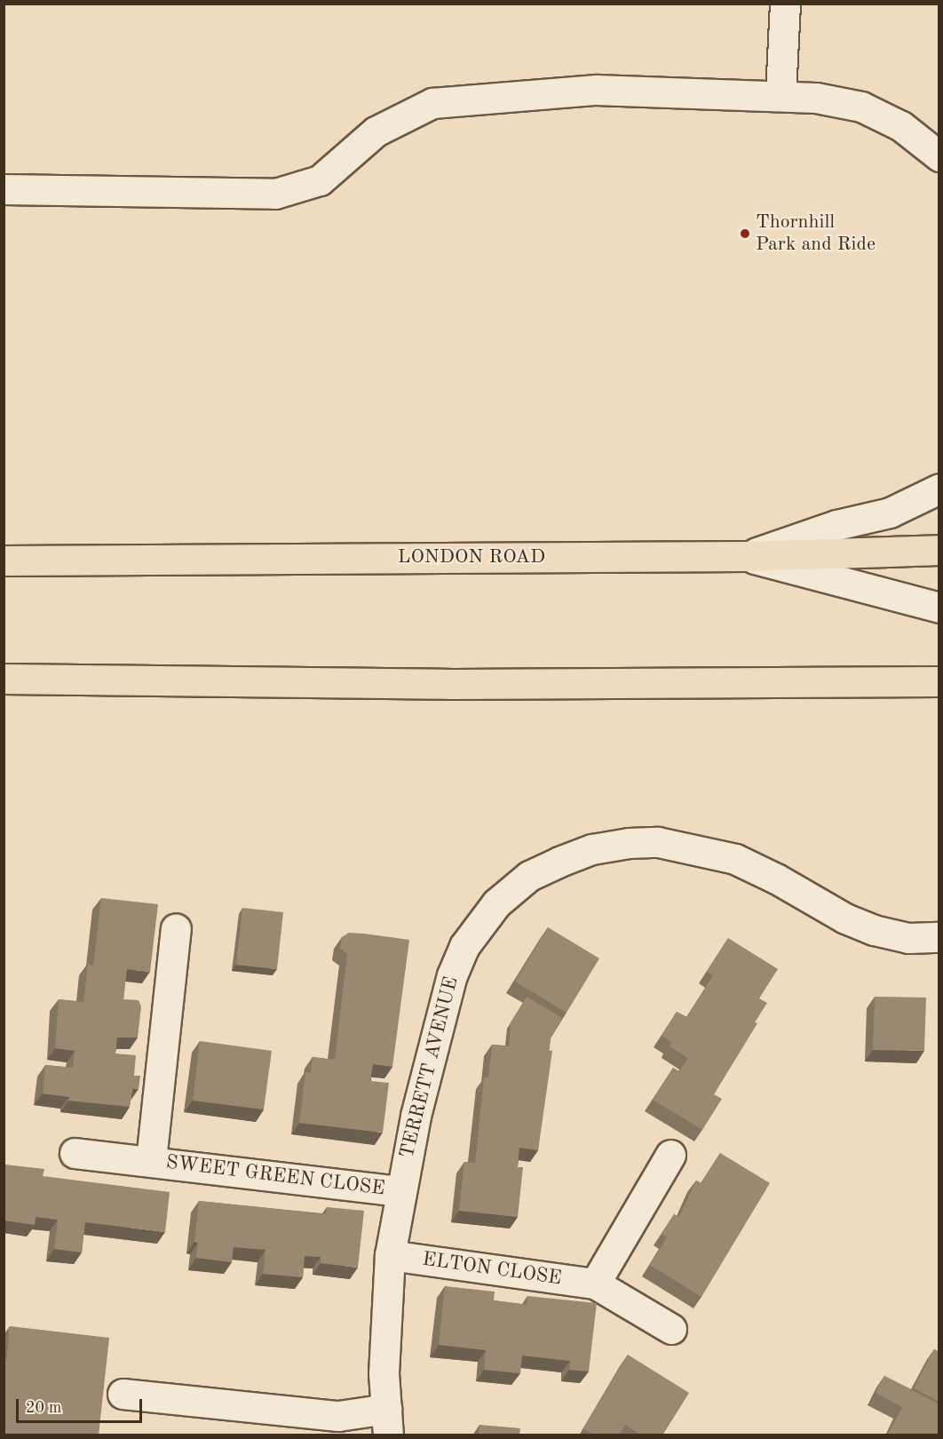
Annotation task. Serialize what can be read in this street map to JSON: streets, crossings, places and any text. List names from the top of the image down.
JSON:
{
  "streets": {
    "highway": ["LONDON ROAD"],
    "street": ["TERRETT AVENUE", "SWEET GREEN CLOSE", "ELTON CLOSE"]
  },
  "crossings": [
    ["TERRETT AVENUE", "SWEET GREEN CLOSE"],
    ["TERRETT AVENUE", "ELTON CLOSE"]
  ],
  "places": ["Thornhill Park and Ride"],
  "scale_bar": "20 m"
}
